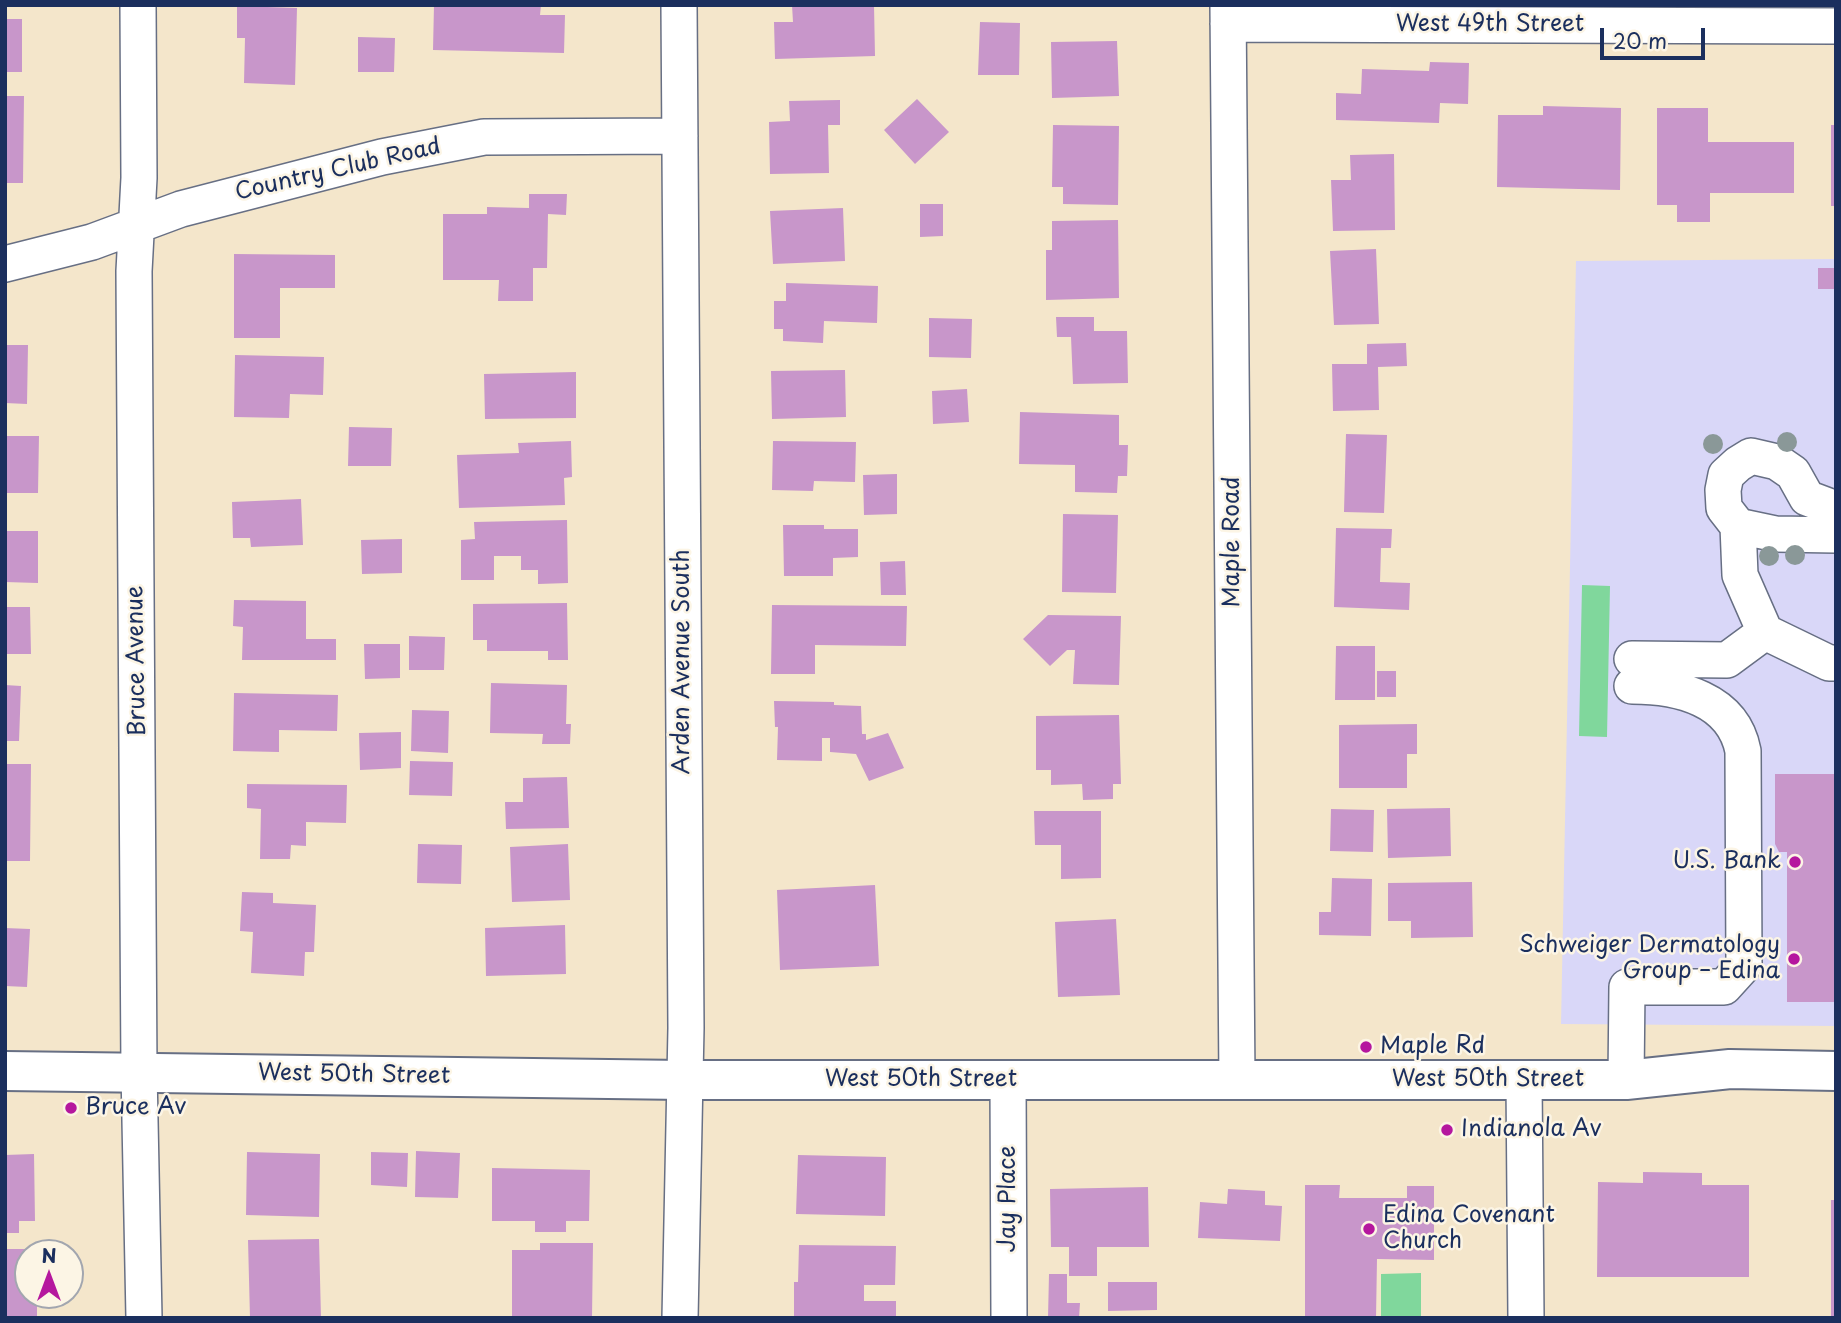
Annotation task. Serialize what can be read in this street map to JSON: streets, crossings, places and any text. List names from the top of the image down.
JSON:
{
  "streets": {
    "main road": ["West 50th Street"],
    "street": [
      "West 49th Street",
      "Country Club Road",
      "Maple Road",
      "Bruce Avenue",
      "Arden Avenue South",
      "Jay Place"
    ]
  },
  "crossings": [
    ["West 49th Street", "Maple Road"],
    ["Country Club Road", "Bruce Avenue"],
    ["Country Club Road", "Arden Avenue South"],
    ["Maple Road", "West 50th Street"],
    ["Bruce Avenue", "West 50th Street"],
    ["Arden Avenue South", "West 50th Street"],
    ["West 50th Street", "Jay Place"]
  ],
  "places": [
    "U.S. Bank",
    "Schweiger Dermatology Group – Edina",
    "Maple Rd",
    "Bruce Av",
    "Indianola Av",
    "Edina Covenant Church"
  ],
  "scale_bar": "20 m",
  "north": "top"
}
